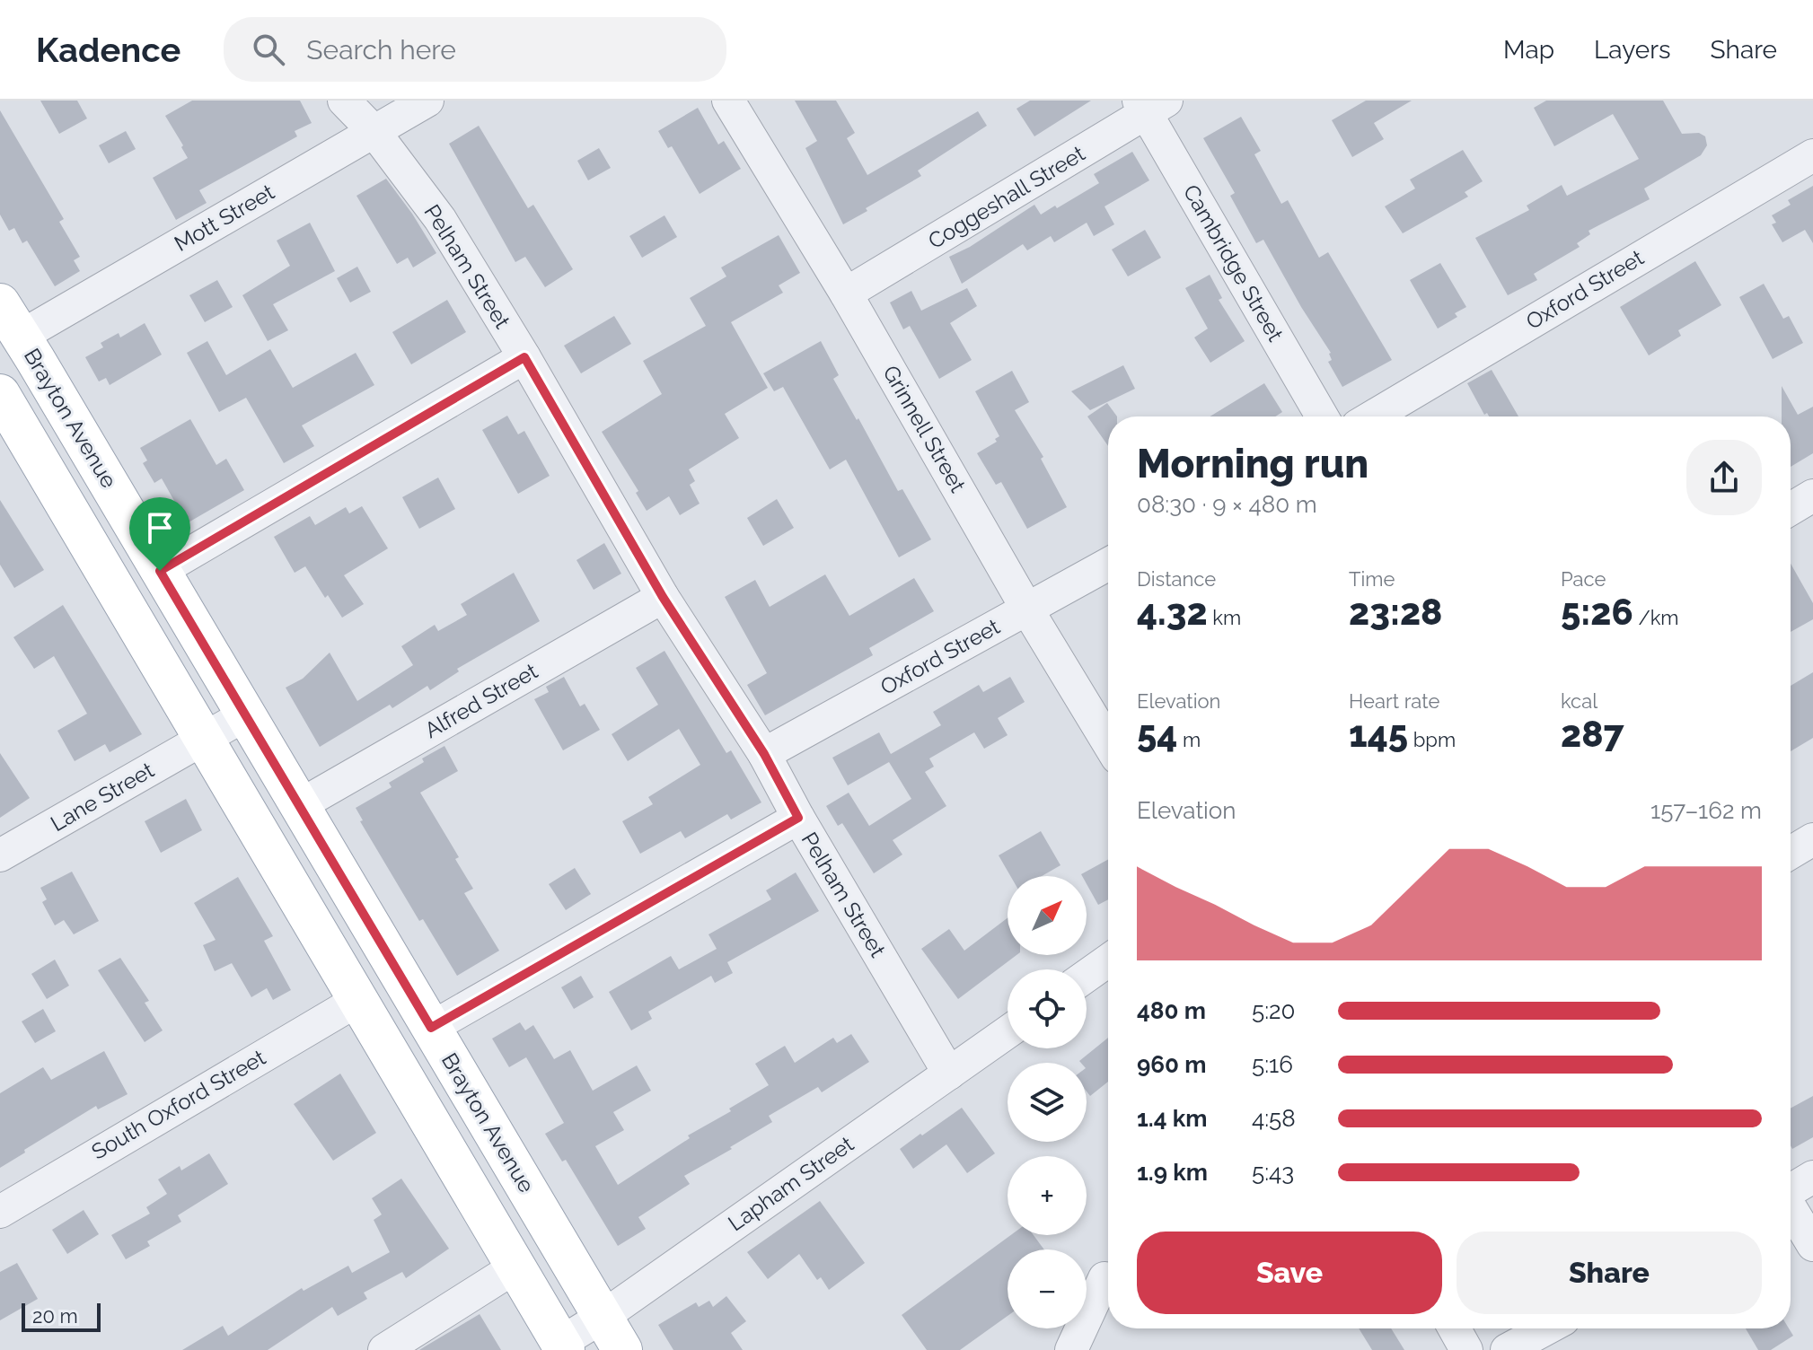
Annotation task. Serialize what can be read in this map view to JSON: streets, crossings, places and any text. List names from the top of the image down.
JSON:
{
  "streets": {
    "main road": ["Brayton Avenue"],
    "street": [
      "Coggeshall Street",
      "Mott Street",
      "Cambridge Street",
      "Pelham Street",
      "Oxford Street",
      "Grinnell Street",
      "Alfred Street",
      "Lane Street",
      "South Oxford Street",
      "Lapham Street"
    ]
  },
  "crossings": [
    ["Coggeshall Street", "Cambridge Street"],
    ["Coggeshall Street", "Grinnell Street"],
    ["Mott Street", "Pelham Street"],
    ["Mott Street", "Brayton Avenue"],
    ["Pelham Street", "Oxford Street"],
    ["Pelham Street", "Alfred Street"],
    ["Pelham Street", "Lapham Street"],
    ["Oxford Street", "Grinnell Street"],
    ["Brayton Avenue", "Alfred Street"],
    ["Brayton Avenue", "Lane Street"],
    ["Brayton Avenue", "Lapham Street"]
  ],
  "scale_bar": "20 m",
  "north": "top right",
  "page": {
    "header": "Kadence",
    "search": "Search here",
    "nav": ["Map", "Layers", "Share"],
    "heading": ["Morning run", "08:30 · 9 × 480 m"],
    "stats": [
      ["Distance", "4.32 km"],
      ["Time", "23:28"],
      ["Pace", "5:26 /km"],
      ["Elevation", "54 m"],
      ["Heart rate", "145 bpm"],
      ["kcal", "287"]
    ],
    "chart": ["Elevation", "157–162 m"],
    "map_buttons": ["+", "−"],
    "list": [
      {
        "name": "480 m",
        "note": "5:20"
      },
      {
        "name": "960 m",
        "note": "5:16"
      },
      {
        "name": "1.4 km",
        "note": "4:58"
      },
      {
        "name": "1.9 km",
        "note": "5:43"
      }
    ],
    "buttons": ["Save", "Share"],
    "scale": "20 m"
  }
}
